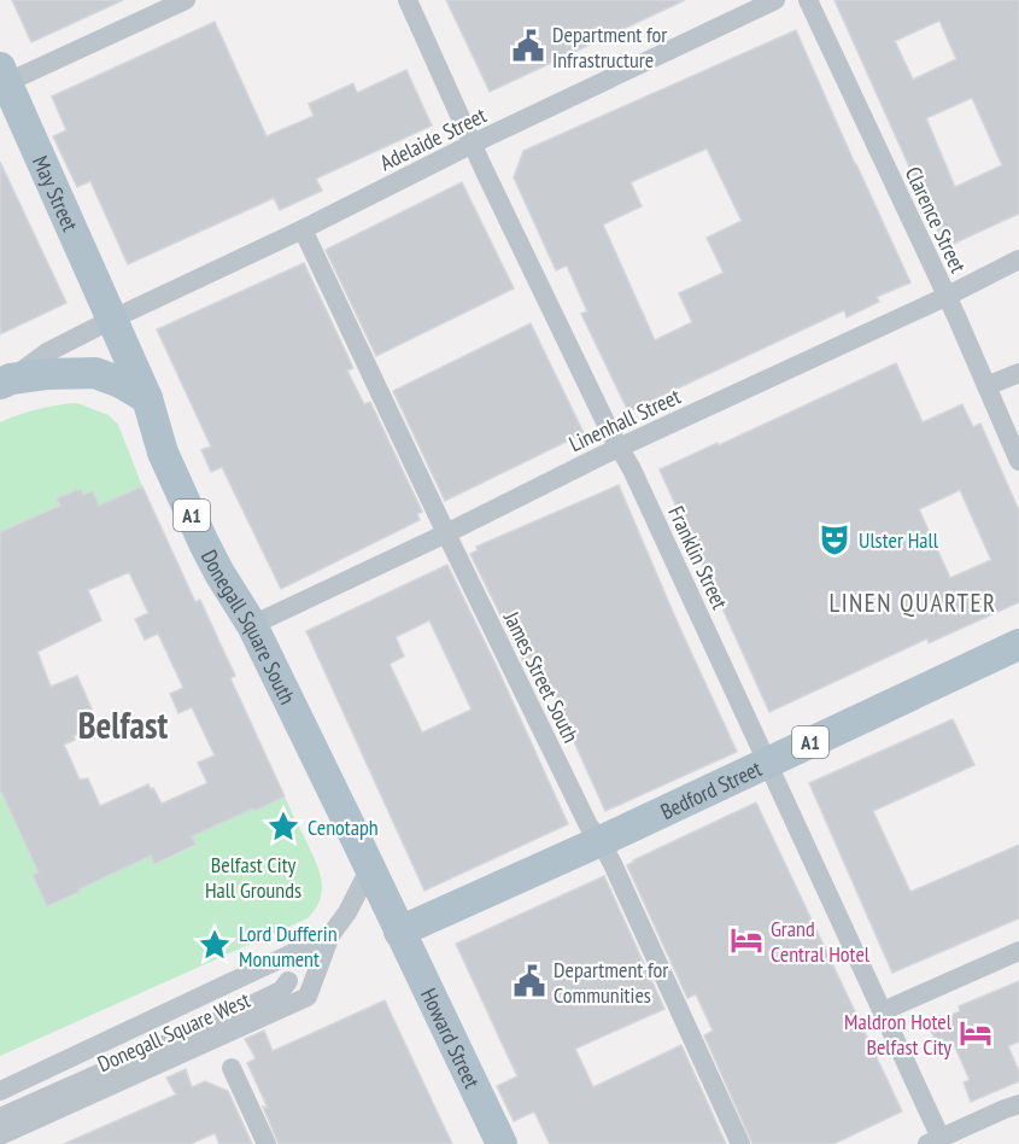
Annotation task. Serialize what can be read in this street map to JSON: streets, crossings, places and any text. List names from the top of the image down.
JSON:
{
  "streets": {
    "main road": [
      "May Street",
      "A1",
      "Donegall Square South",
      "Bedford Street",
      "Howard Street"
    ],
    "street": [
      "Adelaide Street",
      "Clarence Street",
      "Linenhall Street",
      "Franklin Street",
      "James Street South",
      "Donegall Square West"
    ]
  },
  "crossings": [
    ["Adelaide Street", "May Street"],
    ["Adelaide Street", "Franklin Street"],
    ["Adelaide Street", "Donegall Square South"],
    ["Adelaide Street", "James Street South"],
    ["May Street", "Donegall Square South"],
    ["Clarence Street", "Linenhall Street"],
    ["Linenhall Street", "Franklin Street"],
    ["Linenhall Street", "Donegall Square South"],
    ["Linenhall Street", "James Street South"],
    ["Franklin Street", "Bedford Street"],
    ["Donegall Square South", "Bedford Street"],
    ["Donegall Square South", "Donegall Square West"],
    ["Donegall Square South", "Howard Street"],
    ["James Street South", "Bedford Street"],
    ["Bedford Street", "Howard Street"]
  ],
  "districts": ["LINEN QUARTER", "Belfast"],
  "parks": ["Belfast City Hall Grounds"],
  "places": {
    "public building": ["Department for Infrastructure", "Department for Communities"],
    "theatre": ["Ulster Hall"],
    "place": ["Cenotaph", "Lord Dufferin Monument"],
    "hotel": ["Grand Central Hotel", "Maldron Hotel Belfast City"]
  }
}
